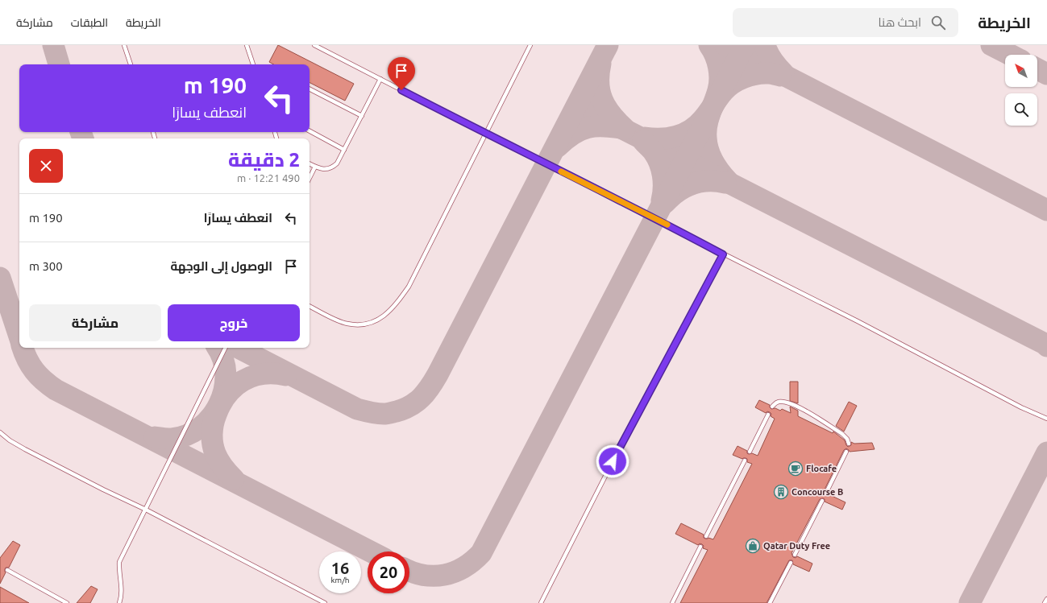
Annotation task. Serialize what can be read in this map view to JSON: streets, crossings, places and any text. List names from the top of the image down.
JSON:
{
  "places": {
    "cafe": ["Flocafe"],
    "building": ["Concourse B"],
    "shop": ["Qatar Duty Free"]
  },
  "north": "top left",
  "page": {
    "header": "الخريطة",
    "search": "ابحث هنا",
    "nav": ["الخريطة", "الطبقات", "مشاركة"],
    "turn": ["190 m", "انعطف يسارًا"],
    "heading": ["2 دقيقة", "490 m · 12:21"],
    "list": [
      {
        "name": "انعطف يسارًا",
        "value": "190 m"
      },
      {
        "name": "الوصول إلى الوجهة",
        "value": "300 m"
      }
    ],
    "buttons": ["خروج", "مشاركة"],
    "speed": "16 km/h",
    "limit": "20"
  }
}
